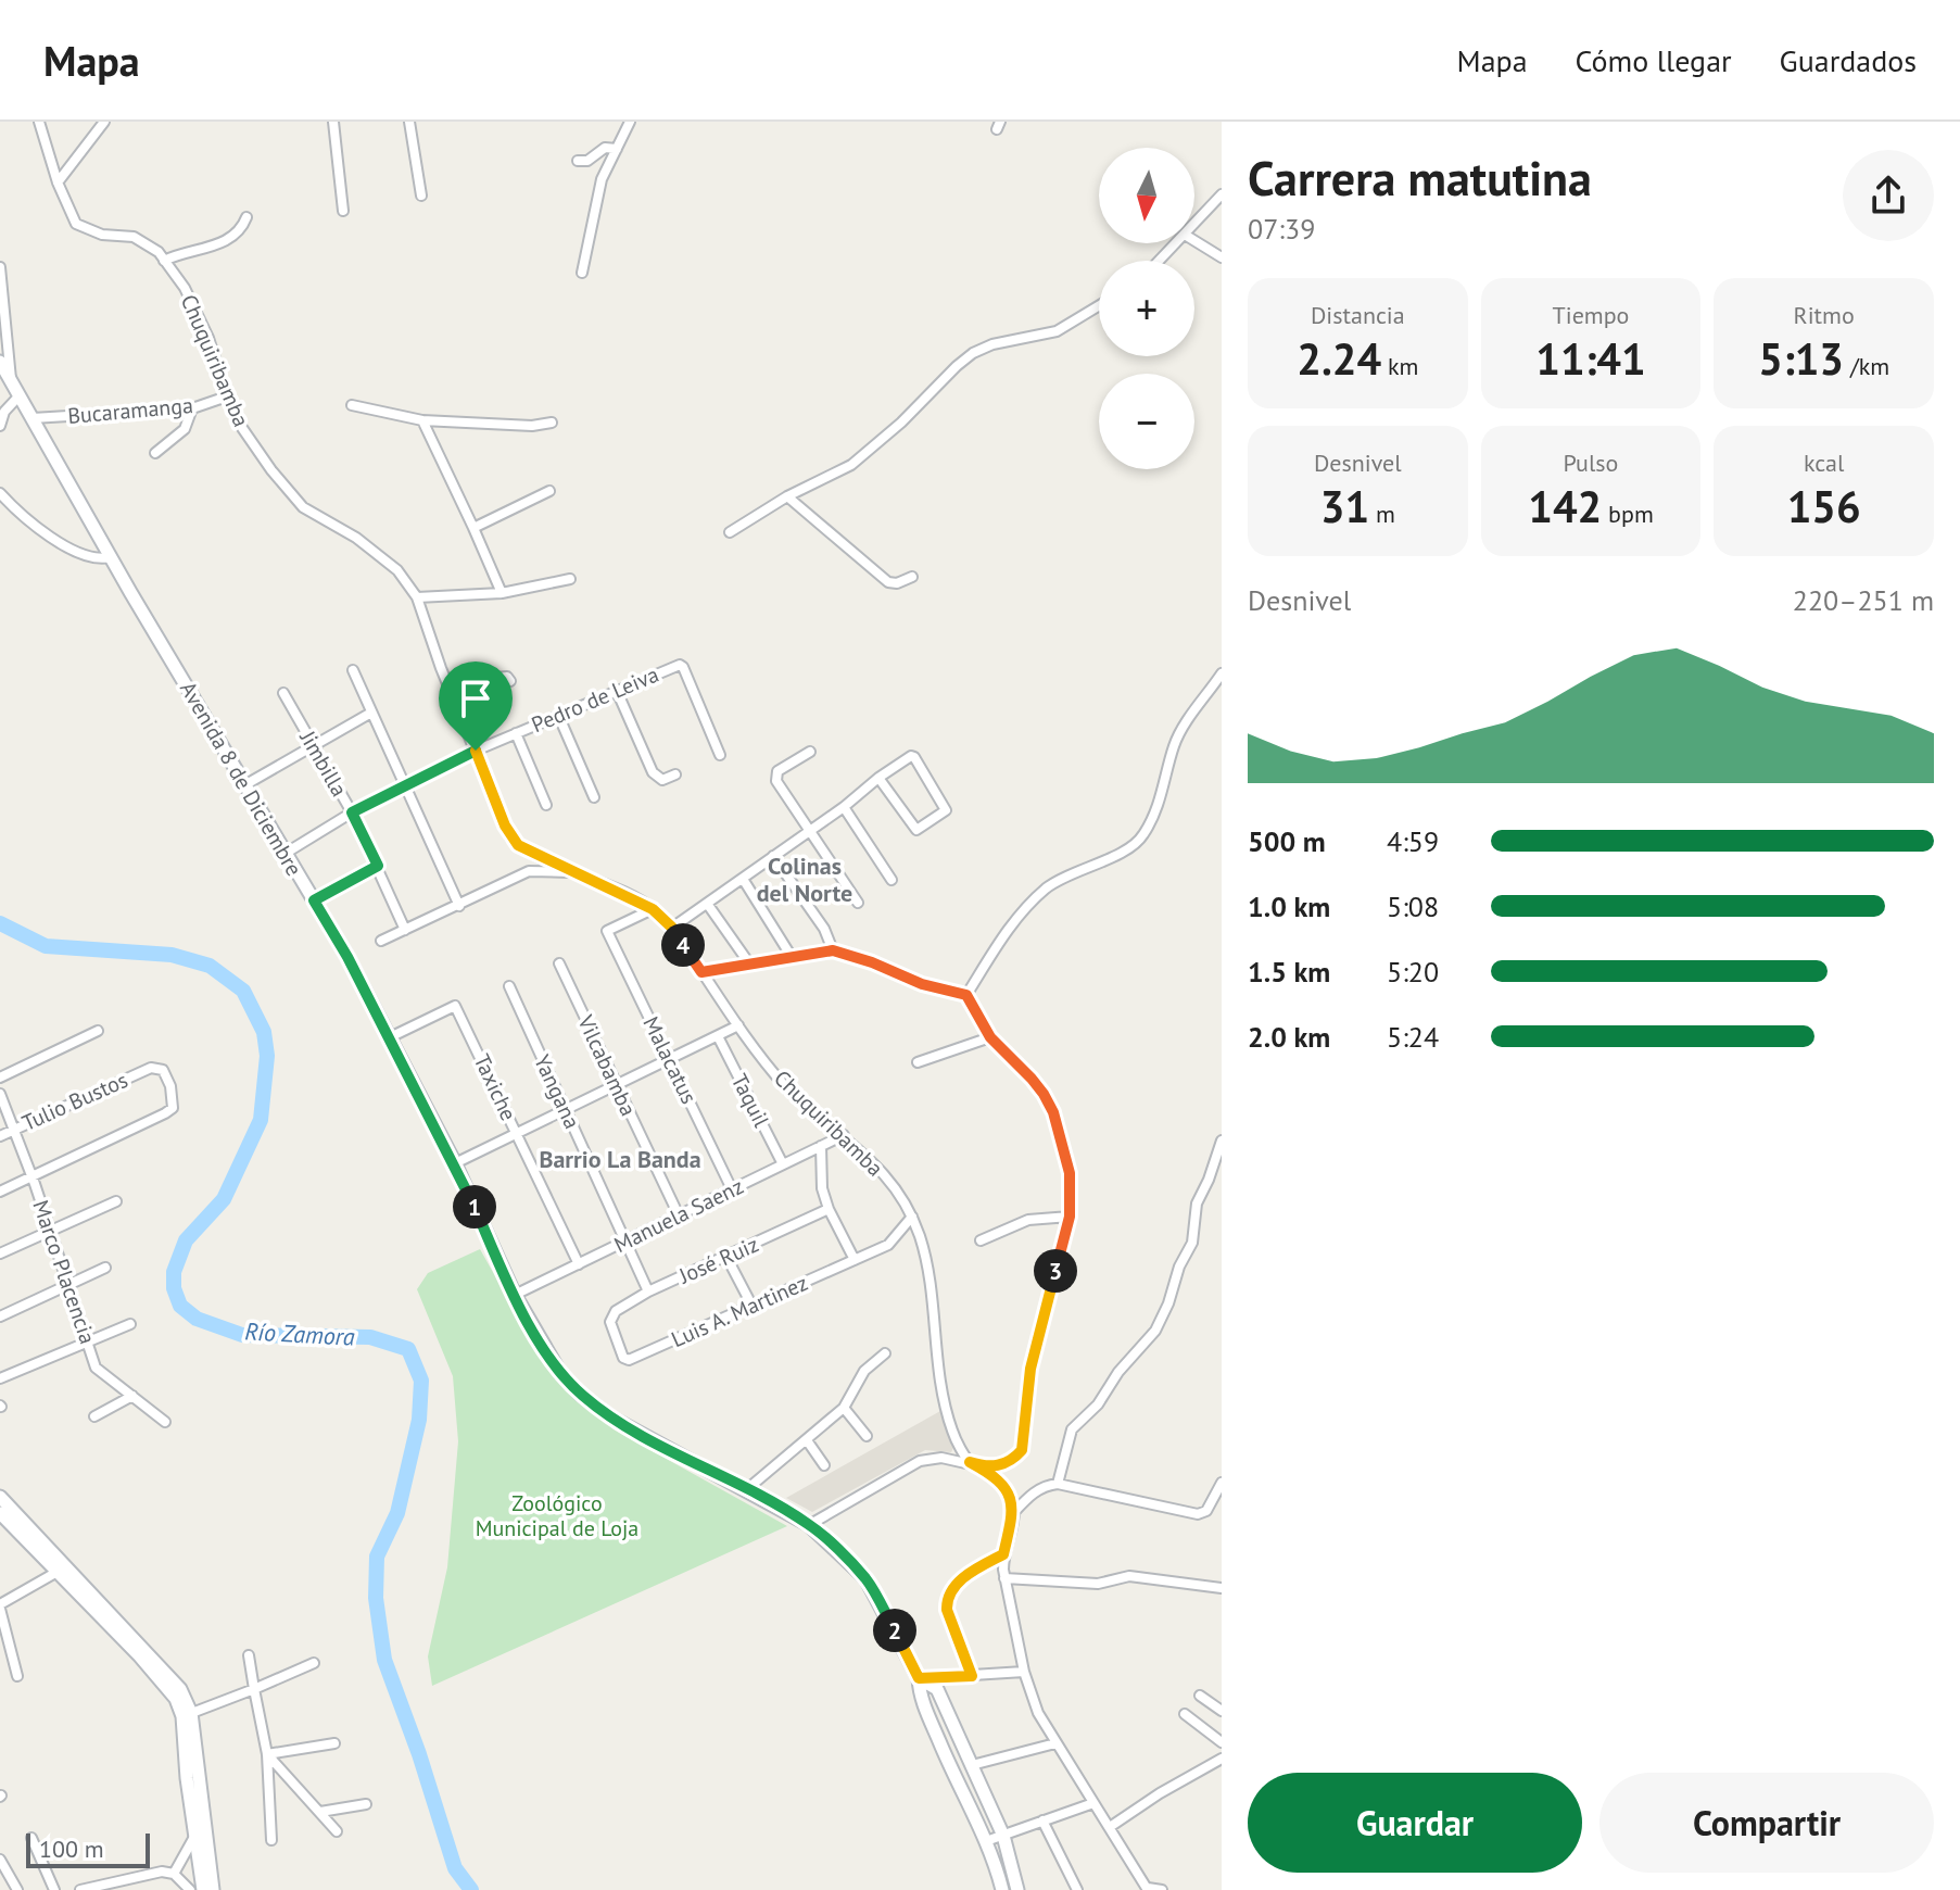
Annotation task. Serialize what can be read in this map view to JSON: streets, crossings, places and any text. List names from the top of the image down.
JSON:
{
  "streets": {
    "main road": ["Avenida 8 de Diciembre"],
    "street": [
      "Chuquiribamba",
      "Bucaramanga",
      "Pedro de Leiva",
      "Jimbilla",
      "Malacatus",
      "Vilcabamba",
      "Taxiche",
      "Yangana",
      "Taquil",
      "Tulio Bustos",
      "Manuela Saenz",
      "José Ruiz",
      "Marco Placencia",
      "Luis A. Martinez"
    ]
  },
  "crossings": [
    ["Chuquiribamba", "Bucaramanga"],
    ["Chuquiribamba", "Pedro de Leiva"],
    ["Chuquiribamba", "Malacatus"],
    ["Chuquiribamba", "Manuela Saenz"],
    ["Chuquiribamba", "Luis A. Martinez"],
    ["Bucaramanga", "Avenida 8 de Diciembre"],
    ["Pedro de Leiva", "Jimbilla"],
    ["Pedro de Leiva", "Avenida 8 de Diciembre"],
    ["Avenida 8 de Diciembre", "Taxiche"],
    ["Avenida 8 de Diciembre", "Manuela Saenz"],
    ["Malacatus", "Manuela Saenz"],
    ["Vilcabamba", "Manuela Saenz"],
    ["Taxiche", "Manuela Saenz"],
    ["Yangana", "Manuela Saenz"],
    ["Yangana", "José Ruiz"],
    ["Taquil", "Manuela Saenz"],
    ["Tulio Bustos", "Marco Placencia"],
    ["José Ruiz", "Luis A. Martinez"]
  ],
  "districts": ["Colinas del Norte", "Barrio La Banda"],
  "water": ["Río Zamora"],
  "parks": ["Zoológico Municipal de Loja"],
  "scale_bar": "100 m",
  "north": "bottom",
  "page": {
    "header": "Mapa",
    "nav": ["Mapa", "Cómo llegar", "Guardados"],
    "heading": ["Carrera matutina", "07:39"],
    "map_buttons": ["+", "−"],
    "stats": [
      ["Distancia", "2.24 km"],
      ["Tiempo", "11:41"],
      ["Ritmo", "5:13 /km"],
      ["Desnivel", "31 m"],
      ["Pulso", "142 bpm"],
      ["kcal", "156"]
    ],
    "chart": ["Desnivel", "220–251 m"],
    "list": [
      {
        "name": "500 m",
        "note": "4:59"
      },
      {
        "name": "1.0 km",
        "note": "5:08"
      },
      {
        "name": "1.5 km",
        "note": "5:20"
      },
      {
        "name": "2.0 km",
        "note": "5:24"
      }
    ],
    "pins": [
      "4",
      "1",
      "3",
      "2"
    ],
    "buttons": ["Guardar", "Compartir"],
    "scale": "100 m"
  }
}
